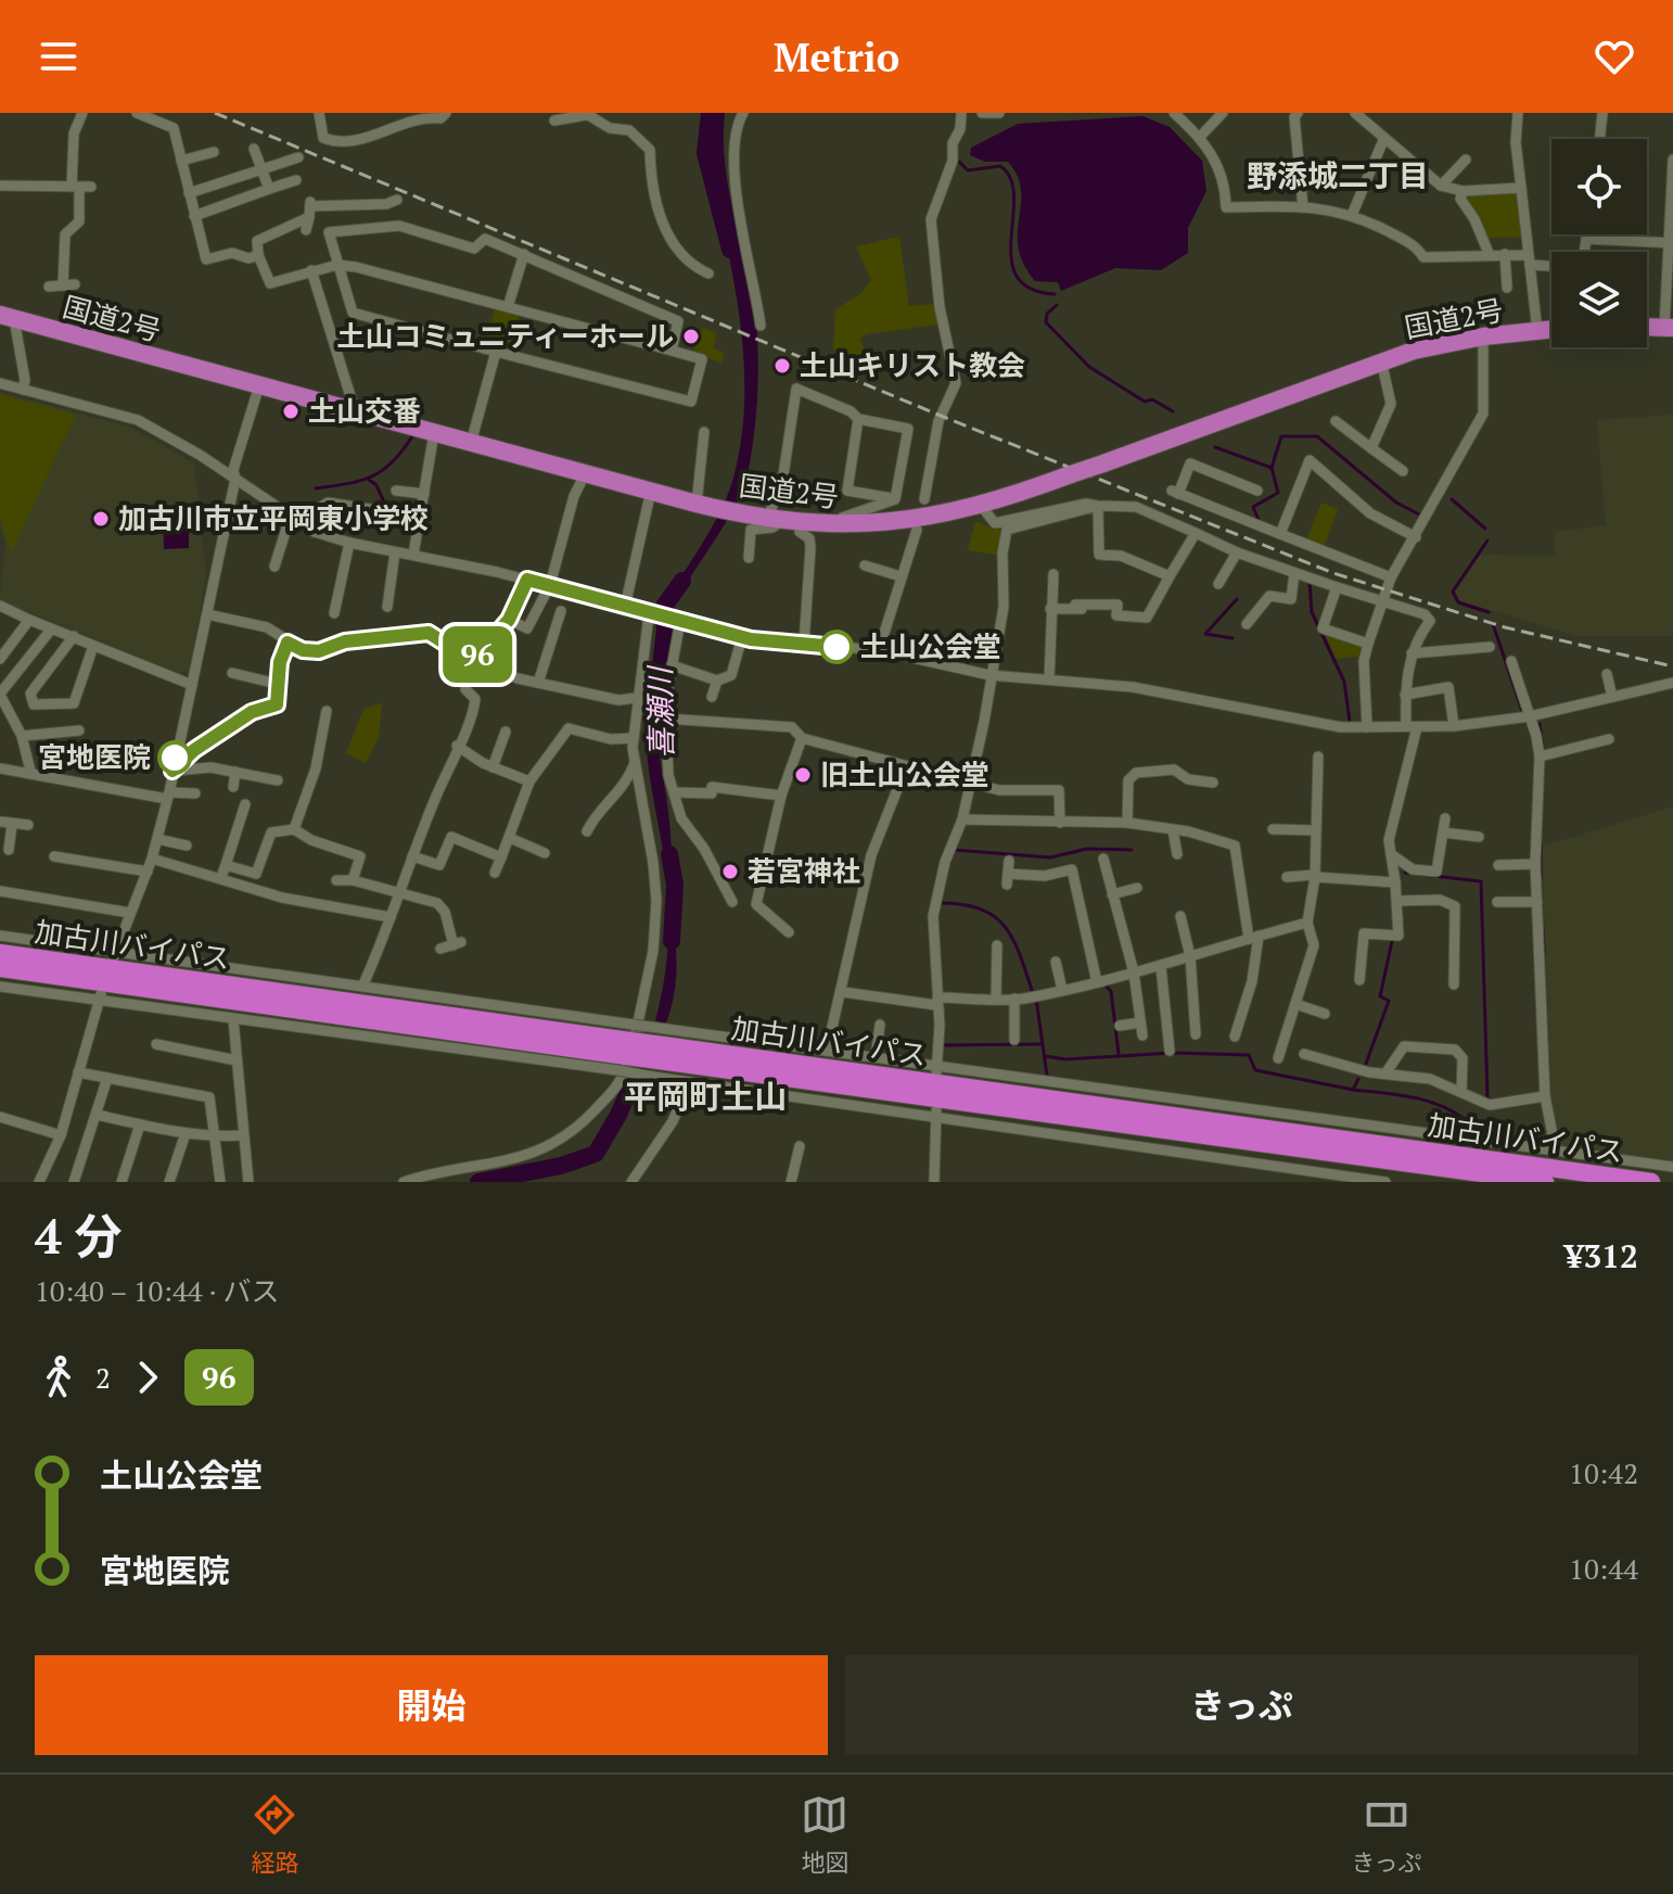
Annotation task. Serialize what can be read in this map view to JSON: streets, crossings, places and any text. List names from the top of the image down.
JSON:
{
  "streets": {
    "highway": ["国道2号", "加古川バイパス"]
  },
  "districts": ["野添城二丁目", "平岡町土山"],
  "water": ["喜瀬川"],
  "places": [
    "土山コミュニティーホール",
    "土山キリスト教会",
    "土山交番",
    "加古川市立平岡東小学校",
    "土山公会堂",
    "宮地医院",
    "旧土山公会堂",
    "若宮神社"
  ],
  "lines": ["bus line 96"],
  "page": {
    "header": "Metrio",
    "on_map": "96",
    "heading": ["4 分", "10:40 – 10:44 · バス", "¥312"],
    "legs": ["2", "96"],
    "list": [
      {
        "name": "土山公会堂",
        "value": "10:42"
      },
      {
        "name": "宮地医院",
        "value": "10:44"
      }
    ],
    "buttons": ["開始", "きっぷ"],
    "tabs": ["経路", "地図", "きっぷ"]
  }
}
